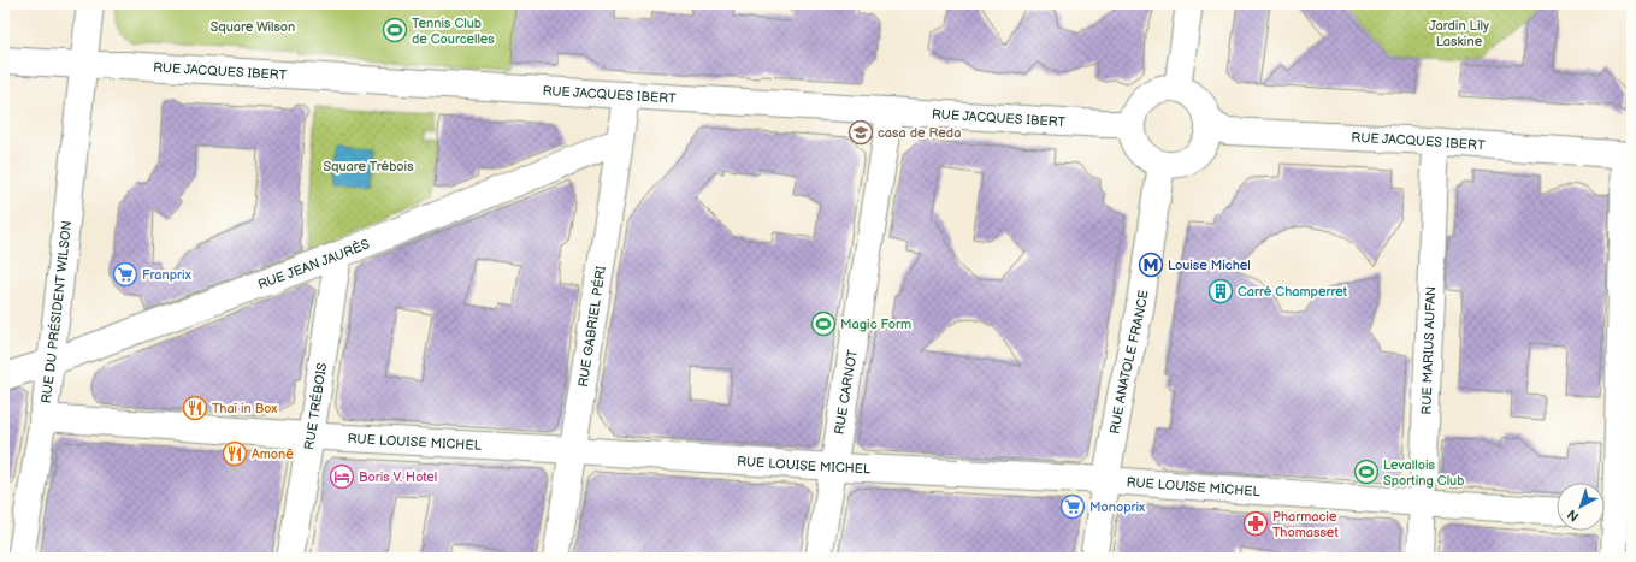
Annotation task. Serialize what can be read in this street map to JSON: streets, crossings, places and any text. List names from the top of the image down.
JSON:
{
  "streets": {
    "street": [
      "RUE JACQUES IBERT",
      "RUE JEAN JAURÈS",
      "RUE DU PRÉSIDENT WILSON",
      "RUE GABRIEL PÉRI",
      "RUE MARIUS AUFAN",
      "RUE ANATOLE FRANCE",
      "RUE CARNOT",
      "RUE TRÉBOIS",
      "RUE LOUISE MICHEL"
    ]
  },
  "crossings": [
    ["RUE JACQUES IBERT", "RUE DU PRÉSIDENT WILSON"],
    ["RUE JACQUES IBERT", "RUE GABRIEL PÉRI"],
    ["RUE JACQUES IBERT", "RUE MARIUS AUFAN"],
    ["RUE JACQUES IBERT", "RUE ANATOLE FRANCE"],
    ["RUE JACQUES IBERT", "RUE CARNOT"],
    ["RUE JEAN JAURÈS", "RUE DU PRÉSIDENT WILSON"],
    ["RUE JEAN JAURÈS", "RUE GABRIEL PÉRI"],
    ["RUE JEAN JAURÈS", "RUE TRÉBOIS"],
    ["RUE DU PRÉSIDENT WILSON", "RUE LOUISE MICHEL"],
    ["RUE GABRIEL PÉRI", "RUE LOUISE MICHEL"],
    ["RUE MARIUS AUFAN", "RUE LOUISE MICHEL"],
    ["RUE ANATOLE FRANCE", "RUE LOUISE MICHEL"],
    ["RUE CARNOT", "RUE LOUISE MICHEL"],
    ["RUE TRÉBOIS", "RUE LOUISE MICHEL"]
  ],
  "parks": ["Jardin Lily Laskine", "Square Wilson", "Square Trébois"],
  "places": {
    "sports": ["Tennis Club de Courcelles", "Magic Form", "Levallois Sporting Club"],
    "school or university": ["casa de Reda"],
    "metro station": ["Louise Michel"],
    "supermarket": ["Franprix", "Monoprix"],
    "building": ["Carré Champerret"],
    "restaurant": ["Thaï in Box", "Amonē"],
    "hotel": ["Boris V. Hotel"],
    "pharmacy": ["Pharmacie Thomasset"]
  },
  "north": "bottom left"
}
